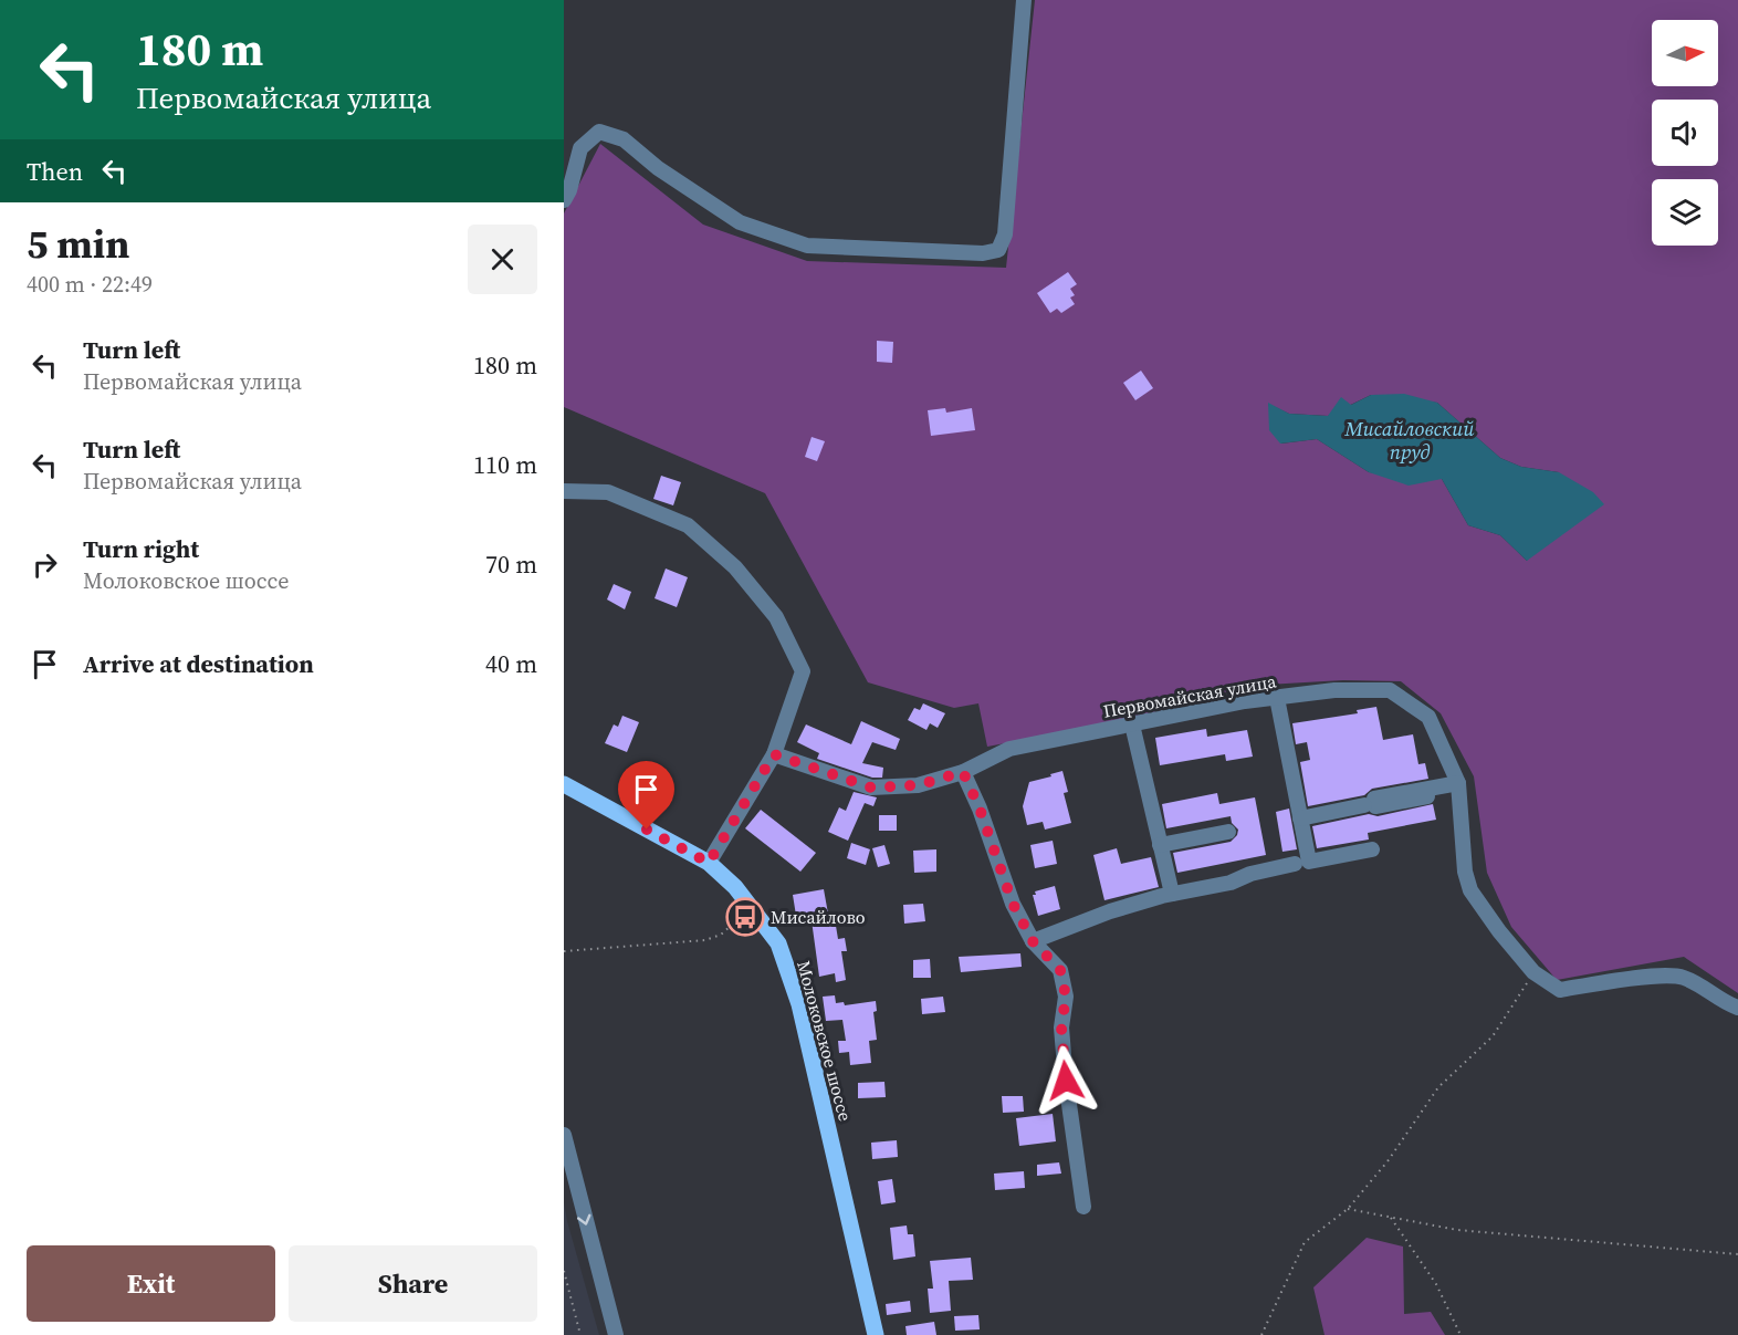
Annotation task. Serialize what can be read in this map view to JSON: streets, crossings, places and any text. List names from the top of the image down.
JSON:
{
  "streets": {
    "main road": ["Молоковское шоссе"],
    "street": ["Первомайская улица"]
  },
  "water": ["Мисайловский пруд"],
  "places": {
    "bus stop": ["Мисайлово"]
  },
  "north": "right",
  "page": {
    "turn": ["180 m", "Первомайская улица"],
    "then": "Then",
    "heading": ["5 min", "400 m · 22:49"],
    "list": [
      {
        "name": "Turn left",
        "note": "Первомайская улица",
        "value": "180 m"
      },
      {
        "name": "Turn left",
        "note": "Первомайская улица",
        "value": "110 m"
      },
      {
        "name": "Turn right",
        "note": "Молоковское шоссе",
        "value": "70 m"
      },
      {
        "name": "Arrive at destination",
        "value": "40 m"
      }
    ],
    "buttons": ["Exit", "Share"]
  }
}
